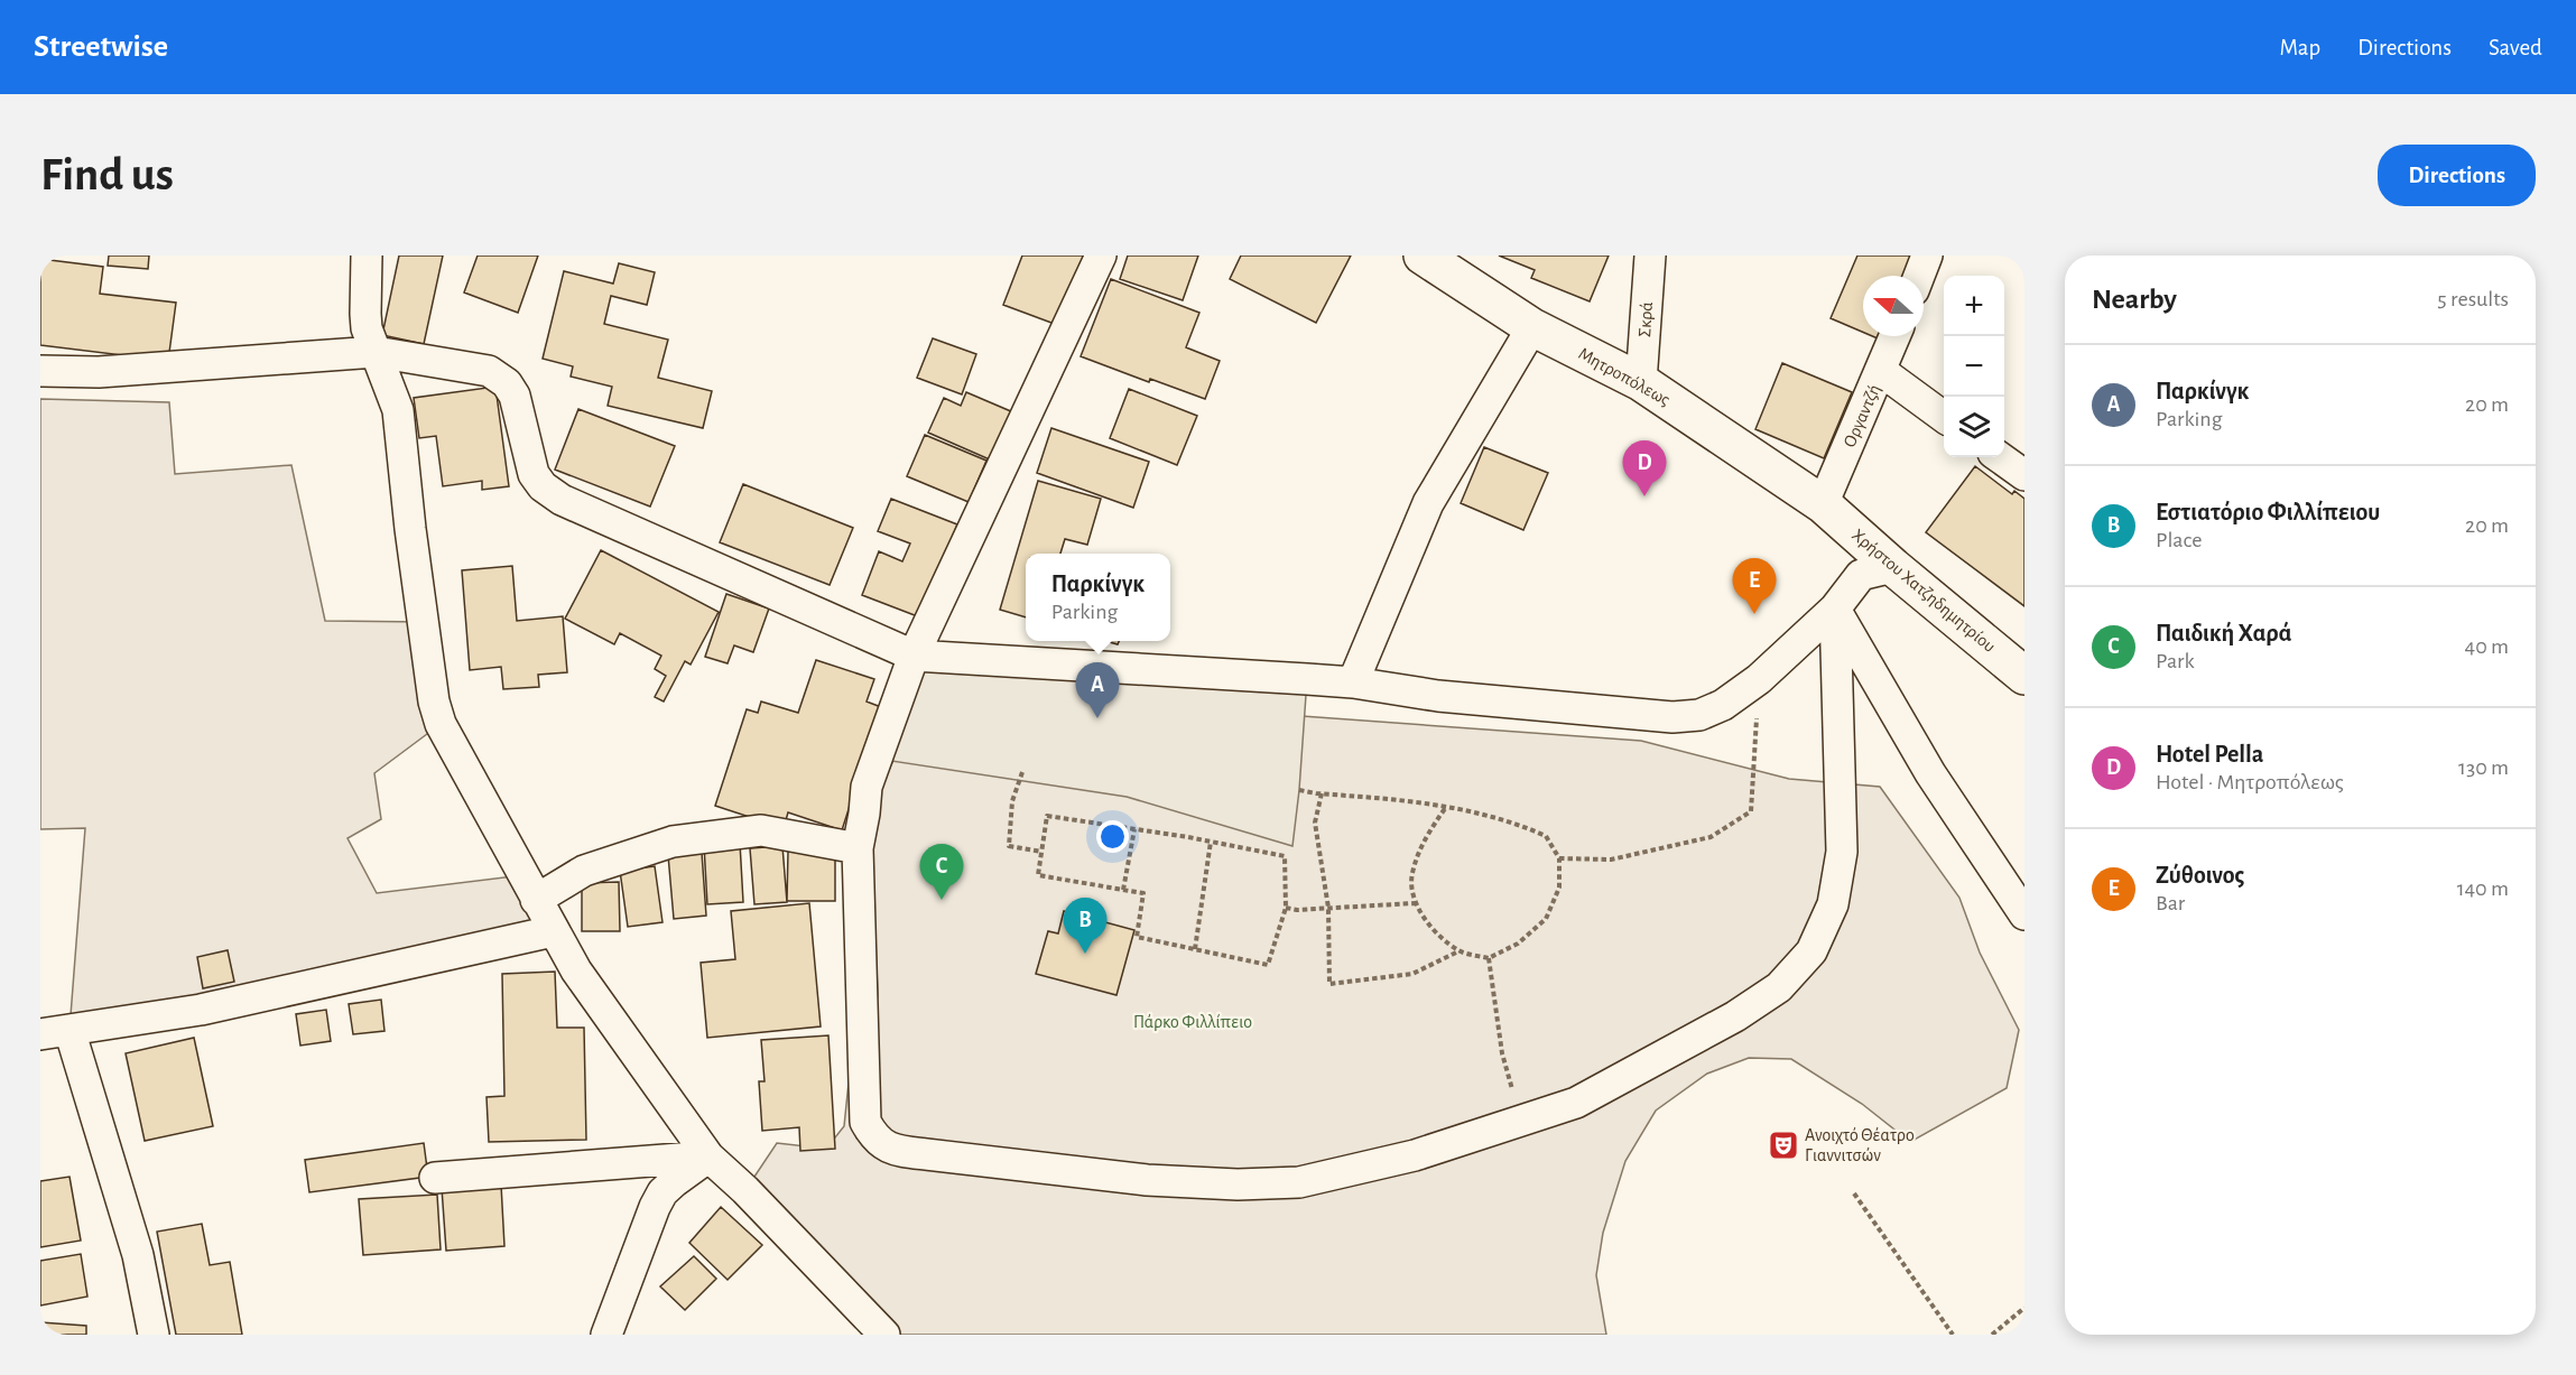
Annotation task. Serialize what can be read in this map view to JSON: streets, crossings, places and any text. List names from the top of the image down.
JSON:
{
  "streets": {
    "main road": ["Μητροπόλεως", "Χρήστου Χατζηδημητρίου"],
    "street": ["Σκρά", "Οργαντζή"]
  },
  "crossings": [
    ["Σκρά", "Μητροπόλεως"],
    ["Μητροπόλεως", "Οργαντζή"],
    ["Μητροπόλεως", "Χρήστου Χατζηδημητρίου"],
    ["Οργαντζή", "Χρήστου Χατζηδημητρίου"]
  ],
  "parks": ["Πάρκο Φιλλίπειο"],
  "places": {
    "theatre": ["Ανοιχτό Θέατρο Γιαννιτσών"]
  },
  "north": "left",
  "page": {
    "header": "Streetwise",
    "nav": ["Map", "Directions", "Saved"],
    "buttons": "Directions",
    "title": "Find us",
    "heading": ["Nearby", "5 results"],
    "map_buttons": ["+", "−"],
    "list": [
      {
        "mark": "A",
        "name": "Παρκίνγκ",
        "note": "Parking",
        "value": "20 m"
      },
      {
        "mark": "B",
        "name": "Εστιατόριο Φιλλίπειου",
        "note": "Place",
        "value": "20 m"
      },
      {
        "mark": "C",
        "name": "Παιδική Χαρά",
        "note": "Park",
        "value": "40 m"
      },
      {
        "mark": "D",
        "name": "Hotel Pella",
        "note": "Hotel · Μητροπόλεως",
        "value": "130 m"
      },
      {
        "mark": "E",
        "name": "Ζύθοινος",
        "note": "Bar",
        "value": "140 m"
      }
    ],
    "pins": [
      "D",
      "E",
      "A",
      "C",
      "B"
    ],
    "popup": ["Παρκίνγκ", "Parking"]
  }
}
